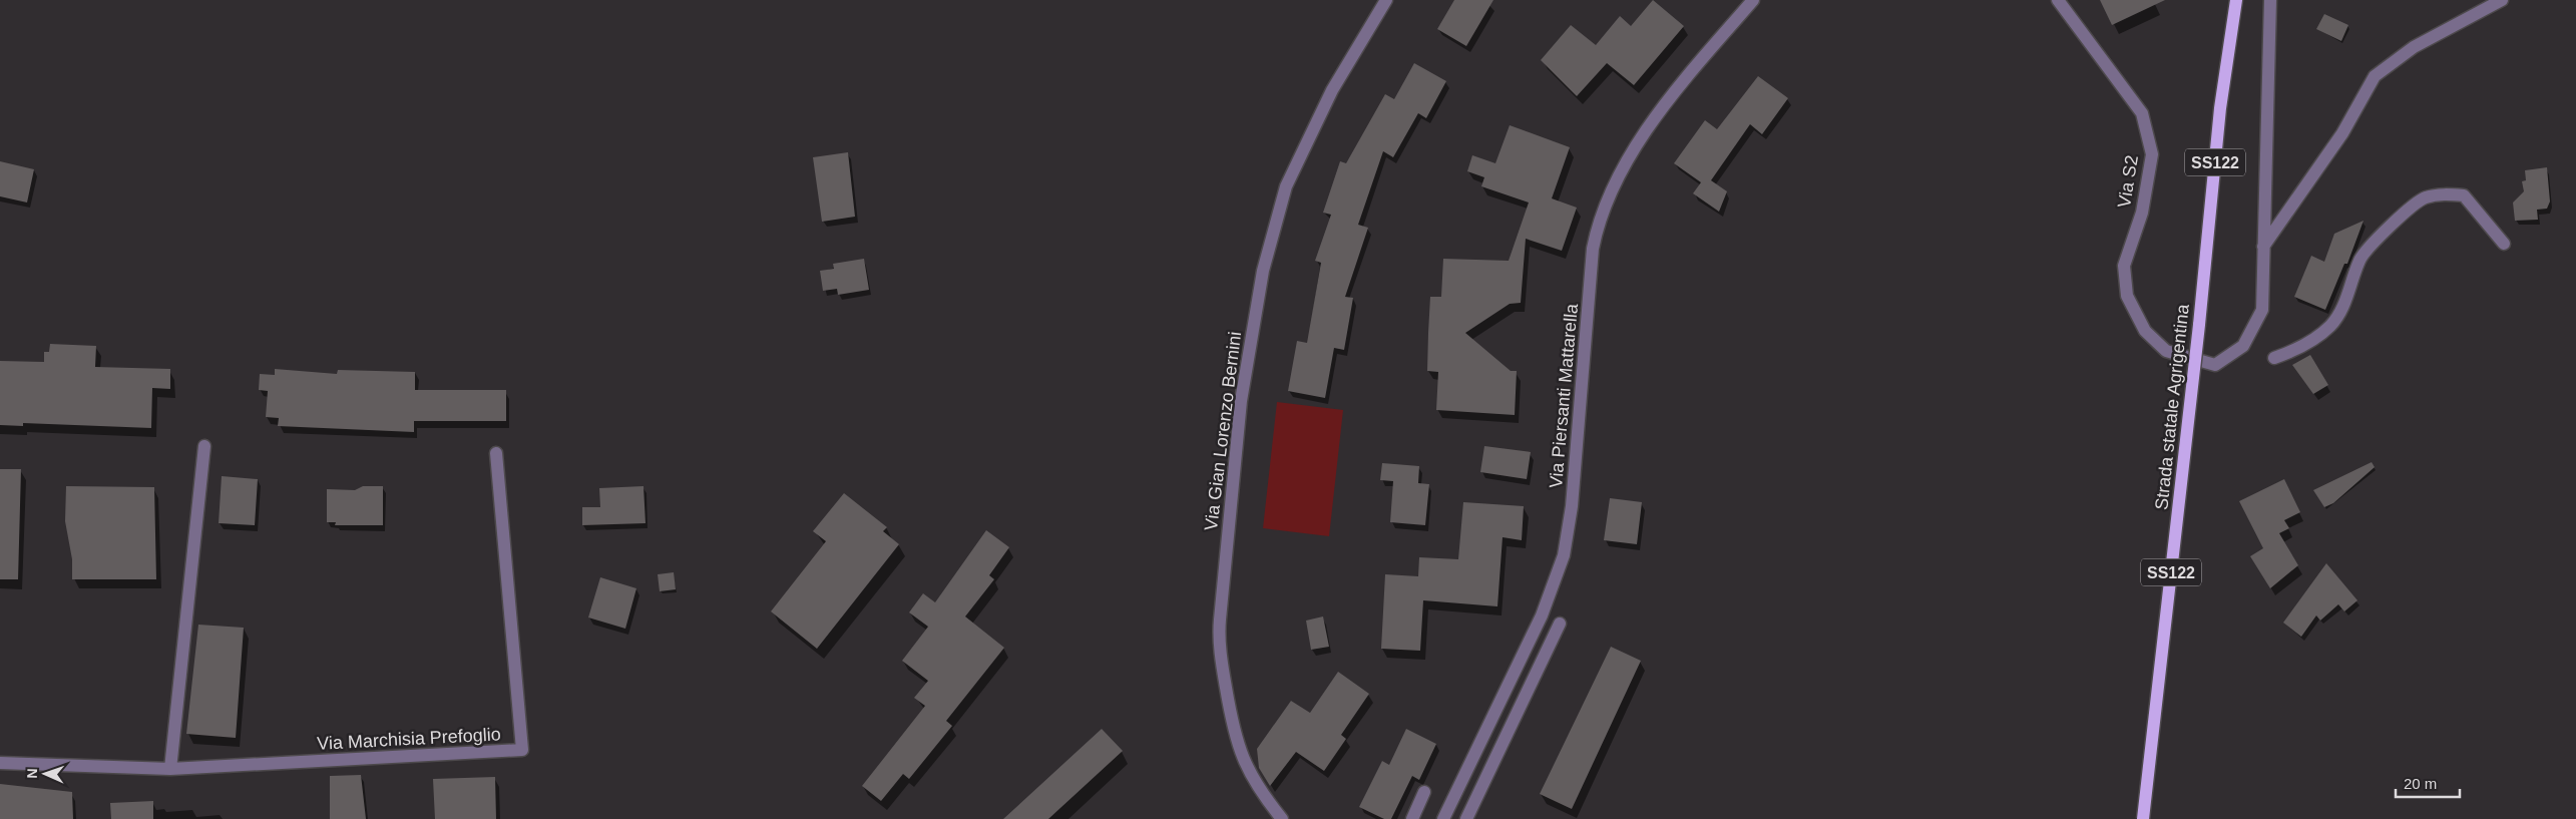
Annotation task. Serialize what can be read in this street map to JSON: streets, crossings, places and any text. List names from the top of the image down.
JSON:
{
  "streets": {
    "main road": ["SS122", "Strada statale Agrigentina"],
    "street": [
      "Via S2",
      "Via Piersanti Mattarella",
      "Via Gian Lorenzo Bernini",
      "Via Marchisia Prefoglio"
    ]
  },
  "scale_bar": "20 m",
  "north": "left"
}
